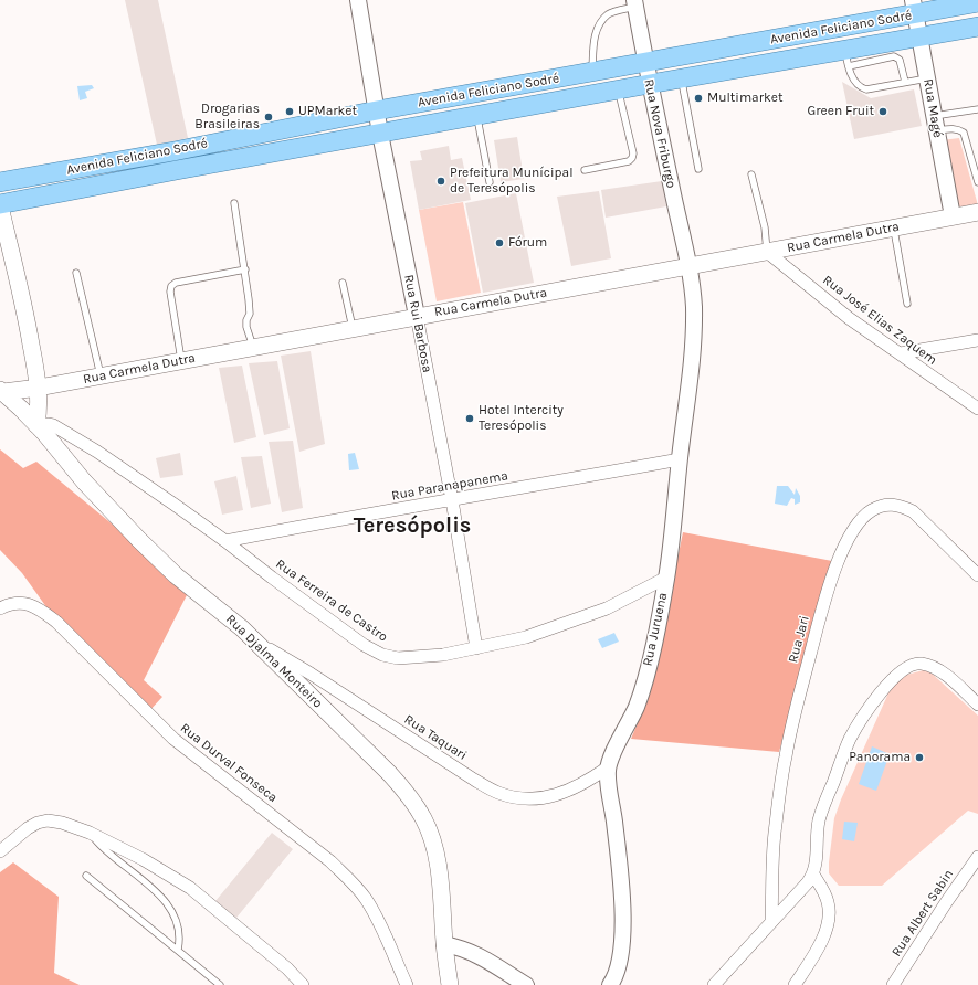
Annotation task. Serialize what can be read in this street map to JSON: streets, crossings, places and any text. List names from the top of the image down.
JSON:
{
  "streets": {
    "main road": ["Avenida Feliciano Sodré", "Rua Carmela Dutra", "Rua Djalma Monteiro"],
    "street": [
      "Rua Magé",
      "Rua Nova Friburgo",
      "Rua José Elias Zaquem",
      "Rua Rui Barbosa",
      "Rua Paranapanema",
      "Rua Ferreira de Castro",
      "Rua Juruena",
      "Rua Jari",
      "Rua Taquari",
      "Rua Durval Fonseca",
      "Rua Albert Sabin"
    ]
  },
  "crossings": [
    ["Avenida Feliciano Sodré", "Rua Magé"],
    ["Avenida Feliciano Sodré", "Rua Nova Friburgo"],
    ["Avenida Feliciano Sodré", "Rua Rui Barbosa"],
    ["Rua Magé", "Rua Carmela Dutra"],
    ["Rua Nova Friburgo", "Rua Carmela Dutra"],
    ["Rua Nova Friburgo", "Rua Juruena"],
    ["Rua Carmela Dutra", "Rua José Elias Zaquem"],
    ["Rua Carmela Dutra", "Rua Rui Barbosa"],
    ["Rua Carmela Dutra", "Rua Juruena"],
    ["Rua Carmela Dutra", "Rua Djalma Monteiro"],
    ["Rua Rui Barbosa", "Rua Paranapanema"],
    ["Rua Rui Barbosa", "Rua Ferreira de Castro"],
    ["Rua Paranapanema", "Rua Ferreira de Castro"],
    ["Rua Paranapanema", "Rua Juruena"],
    ["Rua Ferreira de Castro", "Rua Juruena"],
    ["Rua Ferreira de Castro", "Rua Djalma Monteiro"],
    ["Rua Juruena", "Rua Taquari"],
    ["Rua Djalma Monteiro", "Rua Taquari"]
  ],
  "districts": ["Teresópolis"],
  "places": [
    "Multimarket",
    "UPMarket",
    "Green Fruit",
    "Drogarias Brasileiras",
    "Prefeitura Munícipal de Teresópolis",
    "Fórum",
    "Hotel Intercity Teresópolis",
    "Panorama"
  ]
}
